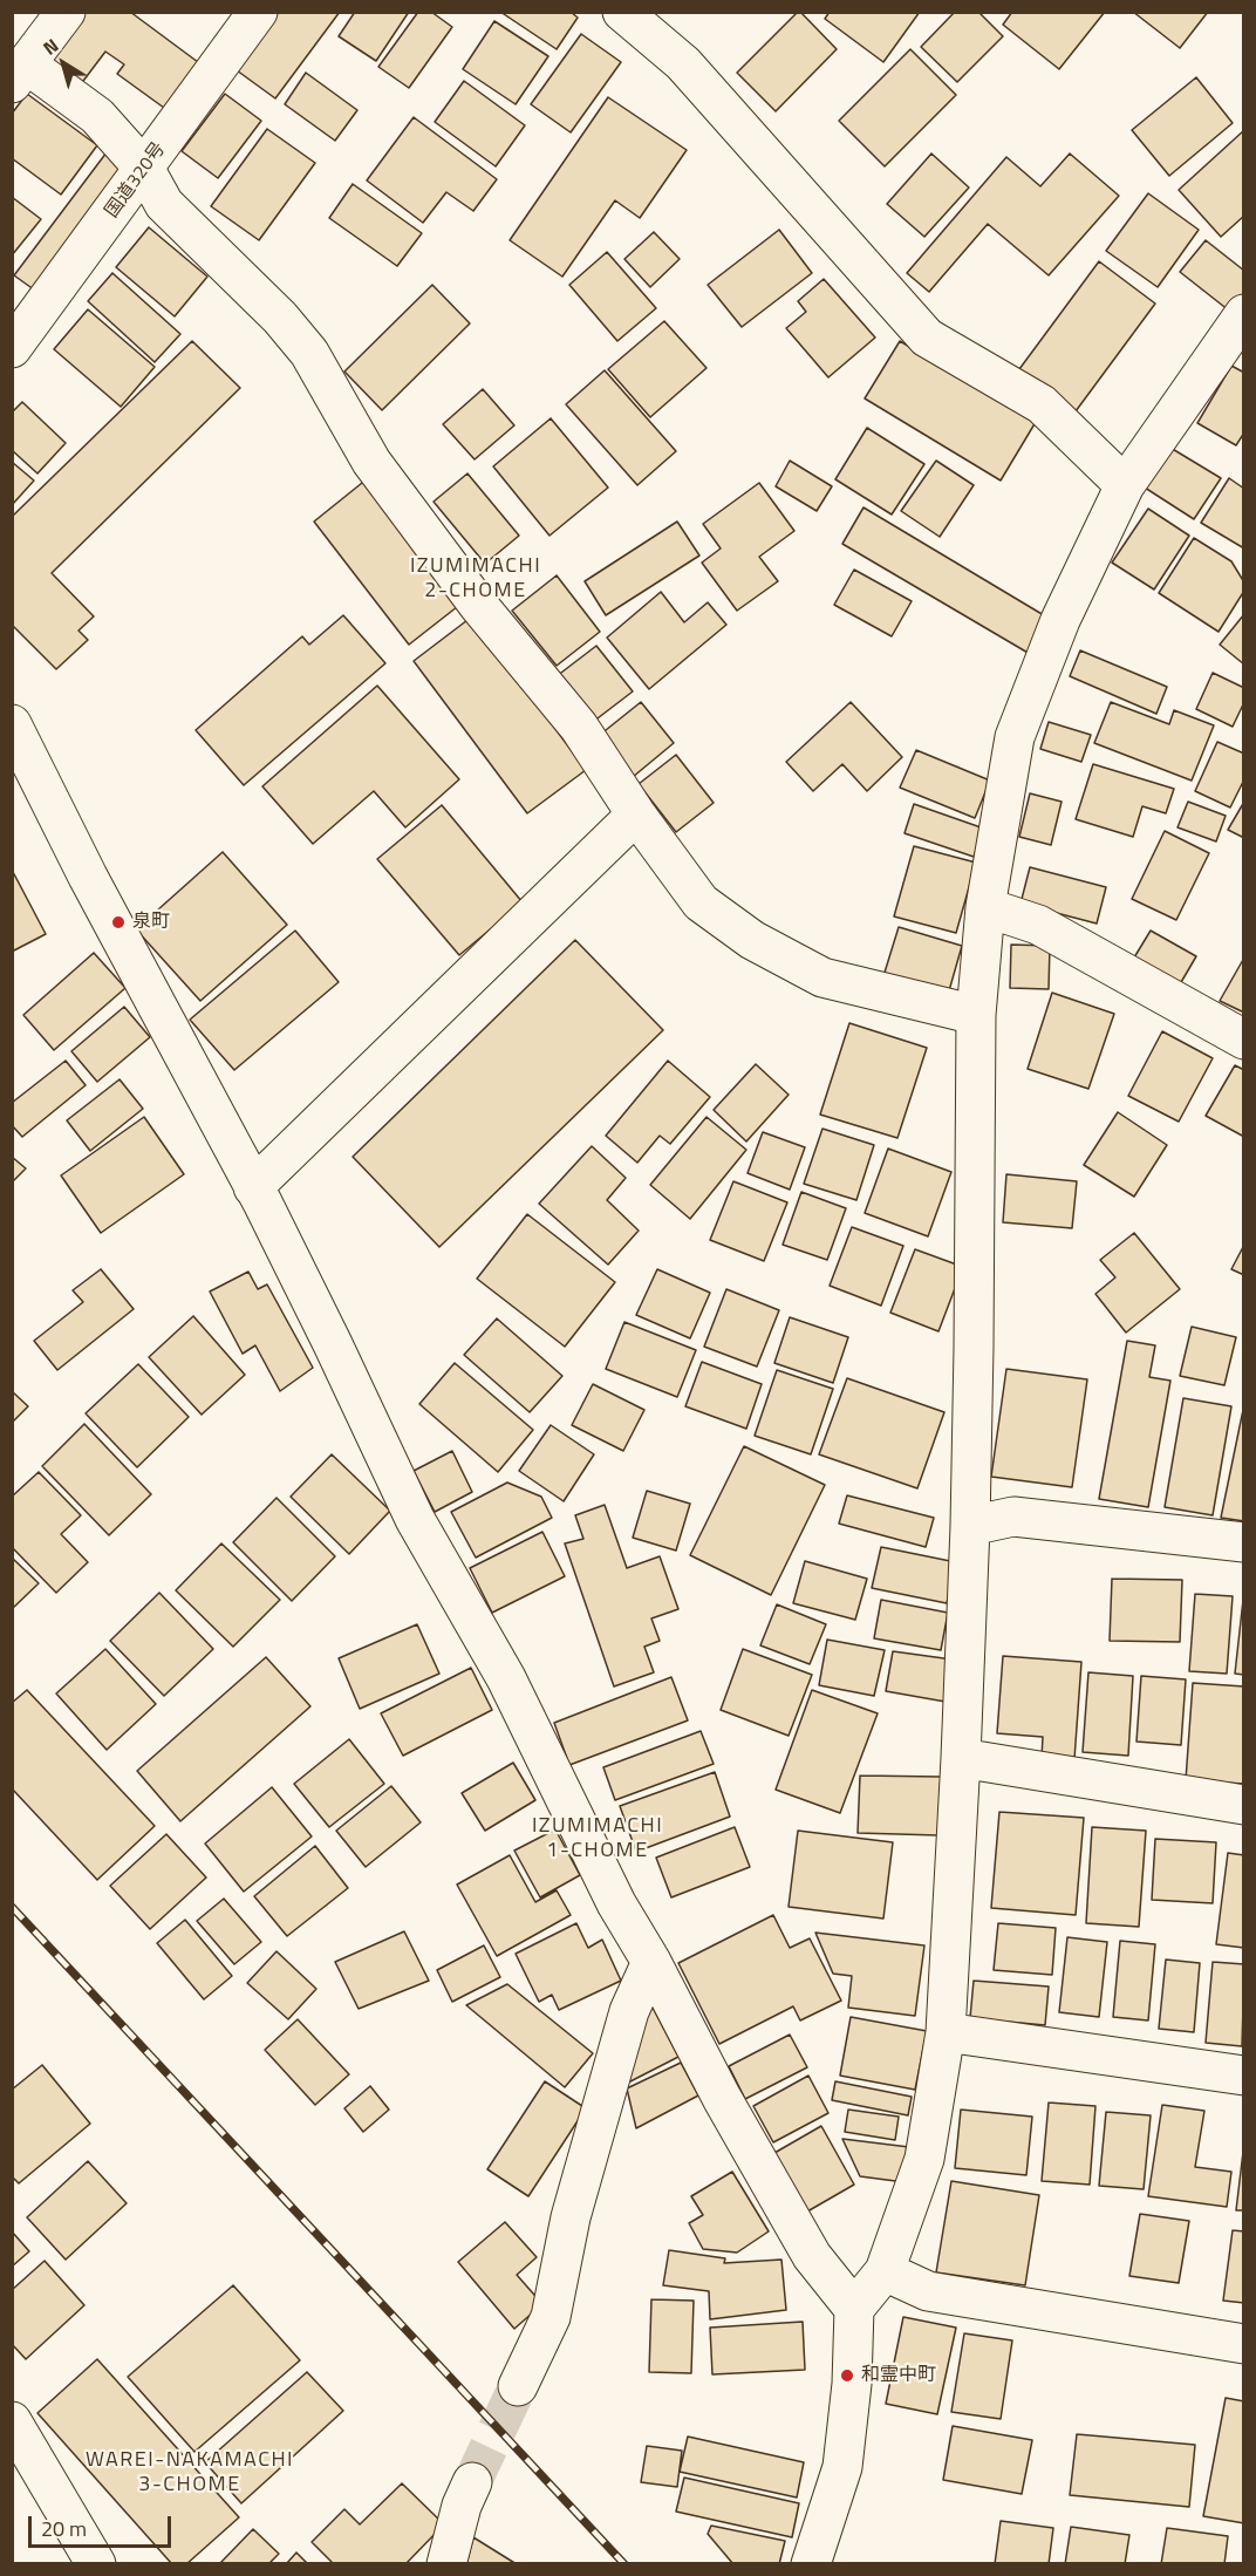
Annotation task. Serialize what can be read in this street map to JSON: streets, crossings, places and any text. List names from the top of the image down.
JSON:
{
  "streets": {
    "street": ["国道320号"]
  },
  "districts": ["IZUMIMACHI 2-CHOME", "IZUMIMACHI 1-CHOME", "WAREI-NAKAMACHI 3-CHOME"],
  "places": ["泉町", "和霊中町"],
  "scale_bar": "20 m",
  "north": "top left"
}
